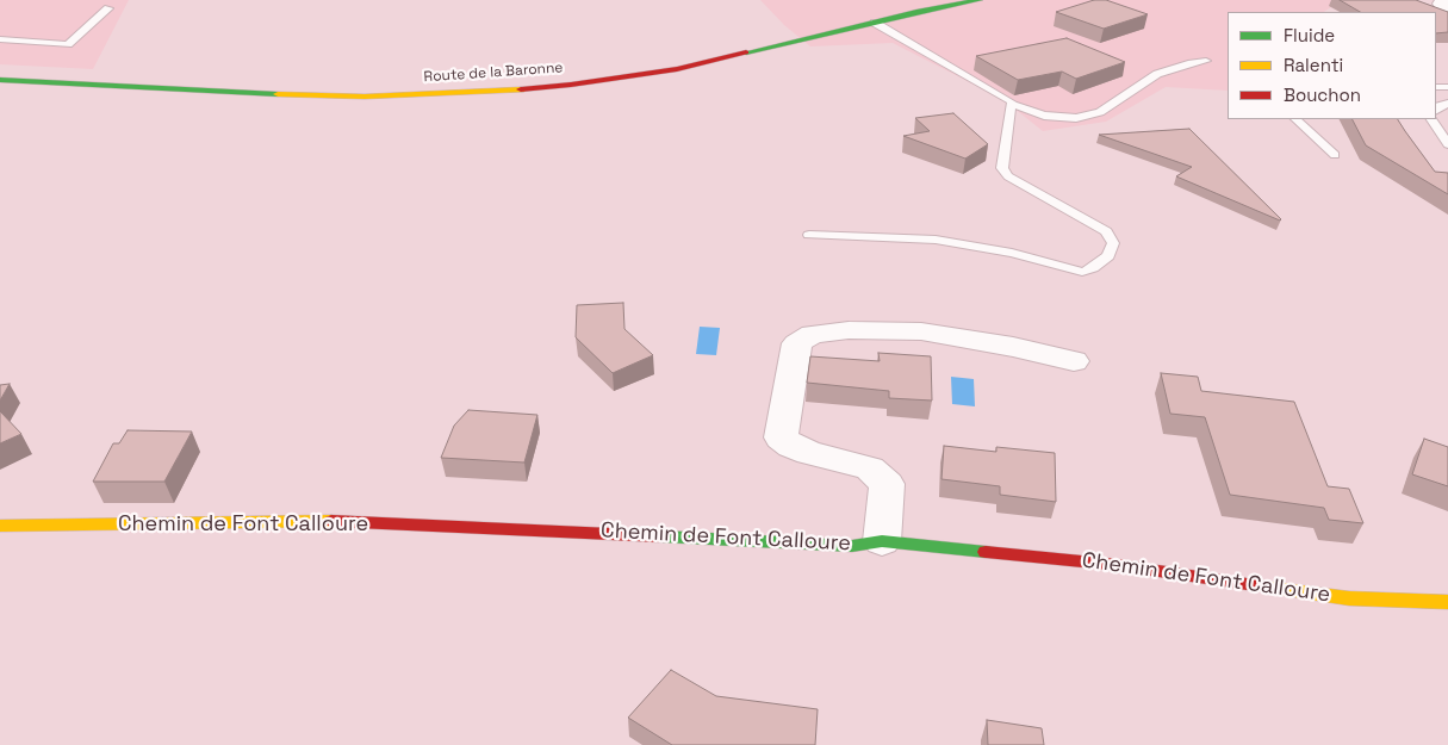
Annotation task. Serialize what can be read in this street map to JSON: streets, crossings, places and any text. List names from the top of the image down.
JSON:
{
  "streets": {
    "main road": ["Route de la Baronne", "Chemin de Font Calloure"]
  },
  "legend": ["Fluide", "Ralenti", "Bouchon"]
}
